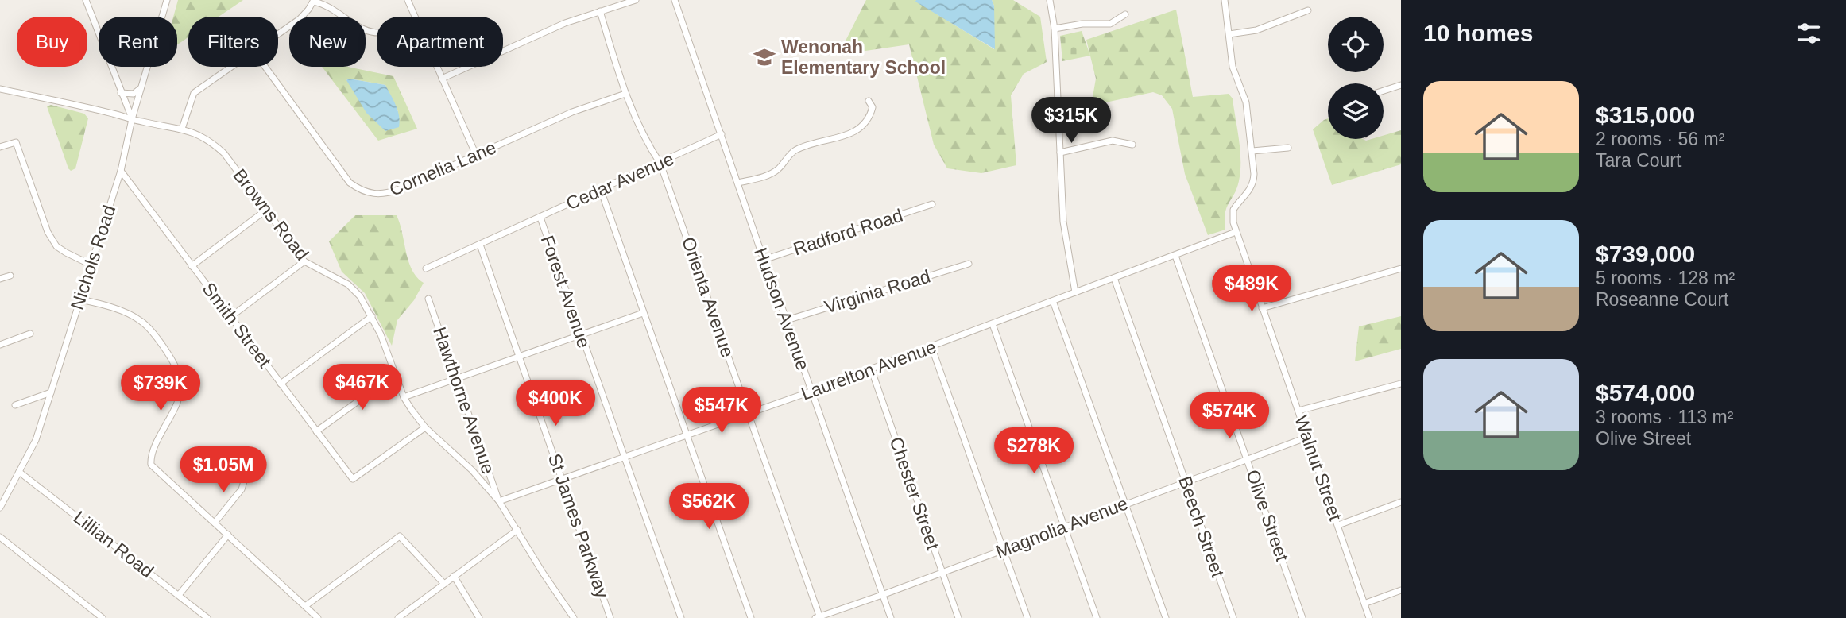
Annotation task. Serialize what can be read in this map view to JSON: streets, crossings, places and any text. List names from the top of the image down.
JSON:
{
  "streets": {
    "street": [
      "Cornelia Lane",
      "Cedar Avenue",
      "Browns Road",
      "Radford Road",
      "Nichols Road",
      "Forest Avenue",
      "Virginia Road",
      "Orienta Avenue",
      "Hudson Avenue",
      "Smith Street",
      "Laurelton Avenue",
      "Hawthorne Avenue",
      "Walnut Street",
      "Chester Street",
      "Olive Street",
      "St James Parkway",
      "Beech Street",
      "Magnolia Avenue",
      "Lillian Road"
    ]
  },
  "crossings": [
    ["Cornelia Lane", "Orienta Avenue"],
    ["Cedar Avenue", "Forest Avenue"],
    ["Cedar Avenue", "Orienta Avenue"],
    ["Cedar Avenue", "Hudson Avenue"],
    ["Cedar Avenue", "St James Parkway"],
    ["Browns Road", "Nichols Road"],
    ["Browns Road", "Smith Street"],
    ["Browns Road", "Laurelton Avenue"],
    ["Browns Road", "Hawthorne Avenue"],
    ["Radford Road", "Hudson Avenue"],
    ["Nichols Road", "Smith Street"],
    ["Nichols Road", "Lillian Road"],
    ["Forest Avenue", "Laurelton Avenue"],
    ["Virginia Road", "Hudson Avenue"],
    ["Orienta Avenue", "Laurelton Avenue"],
    ["Orienta Avenue", "Magnolia Avenue"],
    ["Hudson Avenue", "Laurelton Avenue"],
    ["Hudson Avenue", "Magnolia Avenue"],
    ["Laurelton Avenue", "Hawthorne Avenue"],
    ["Laurelton Avenue", "Walnut Street"],
    ["Laurelton Avenue", "Chester Street"],
    ["Laurelton Avenue", "Olive Street"],
    ["Laurelton Avenue", "St James Parkway"],
    ["Laurelton Avenue", "Beech Street"],
    ["Walnut Street", "Magnolia Avenue"],
    ["Chester Street", "Magnolia Avenue"],
    ["Olive Street", "Magnolia Avenue"],
    ["Beech Street", "Magnolia Avenue"]
  ],
  "places": {
    "school or university": ["Wenonah Elementary School"]
  },
  "page": {
    "heading": "10 homes",
    "chip": [
      "Buy",
      "Rent",
      "Filters",
      "New",
      "Apartment"
    ],
    "list": [
      {
        "name": "$315,000",
        "note": "2 rooms · 56 m² · Tara Court"
      },
      {
        "name": "$739,000",
        "note": "5 rooms · 128 m² · Roseanne Court"
      },
      {
        "name": "$574,000",
        "note": "3 rooms · 113 m² · Olive Street"
      }
    ],
    "price": [
      "$315K",
      "$489K",
      "$467K",
      "$739K",
      "$400K",
      "$547K",
      "$574K",
      "$278K",
      "$1.05M",
      "$562K"
    ]
  }
}
